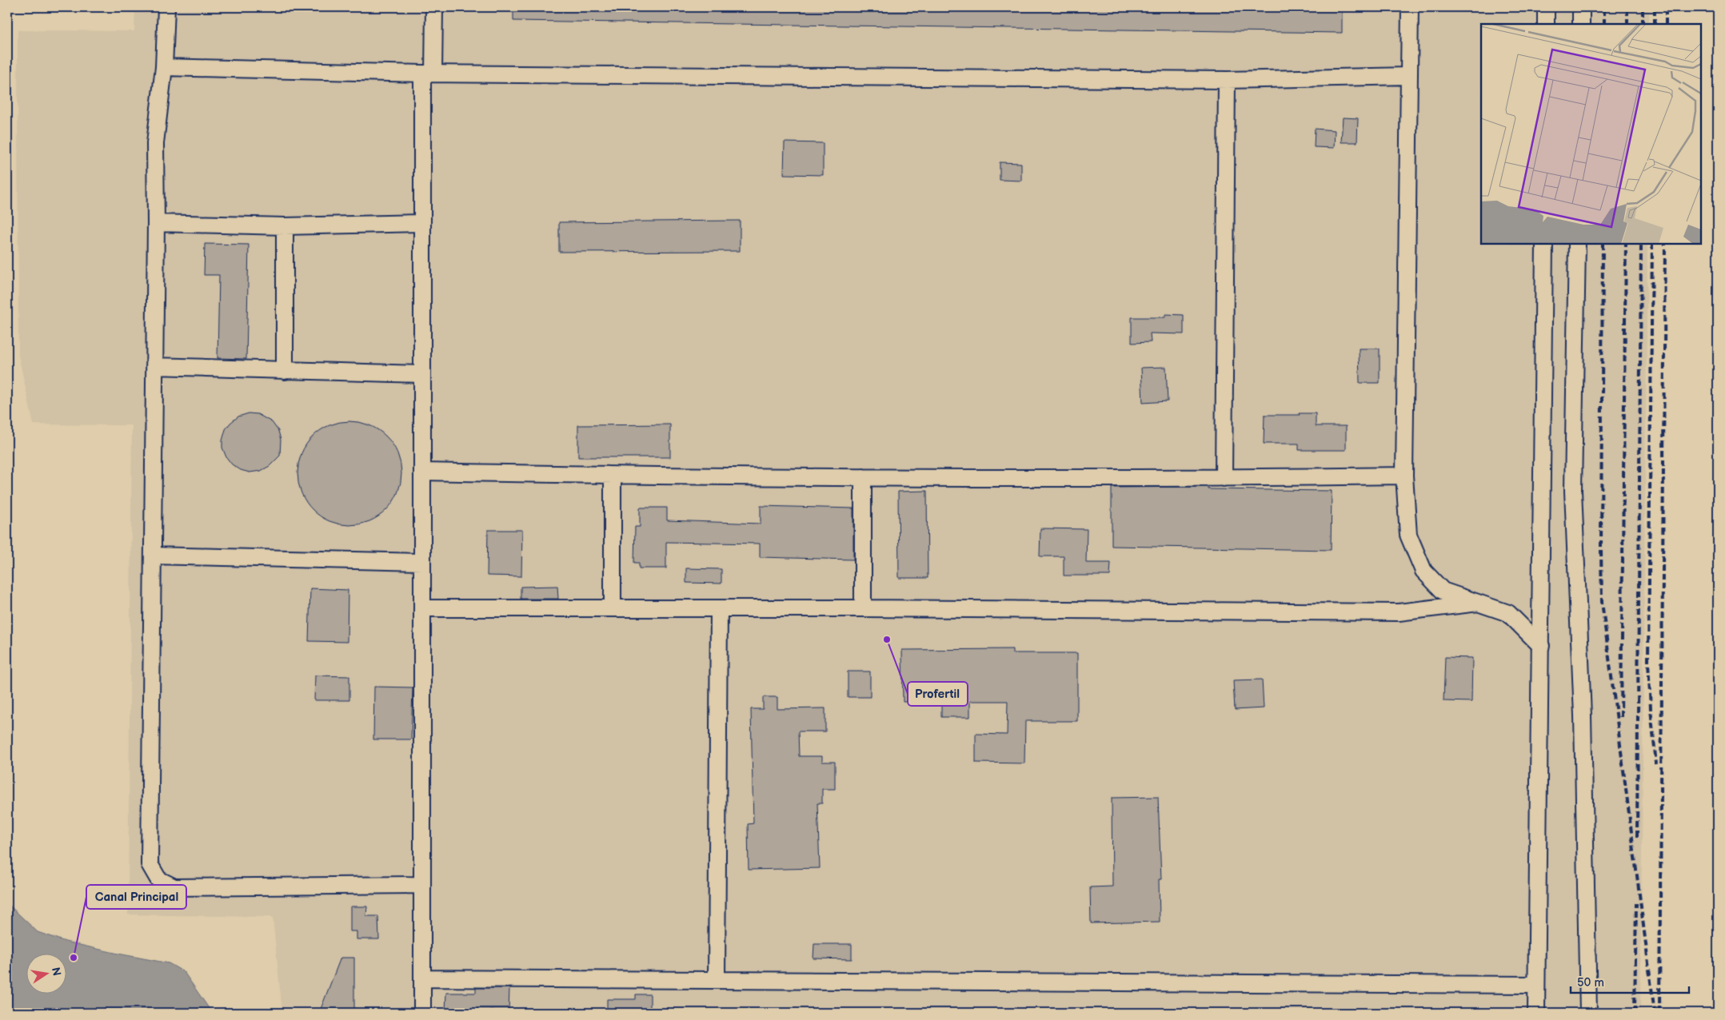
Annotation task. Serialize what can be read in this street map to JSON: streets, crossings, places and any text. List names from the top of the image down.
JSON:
{
  "places": ["Profertil", "Canal Principal"],
  "scale_bar": "50 m",
  "north": "right"
}
